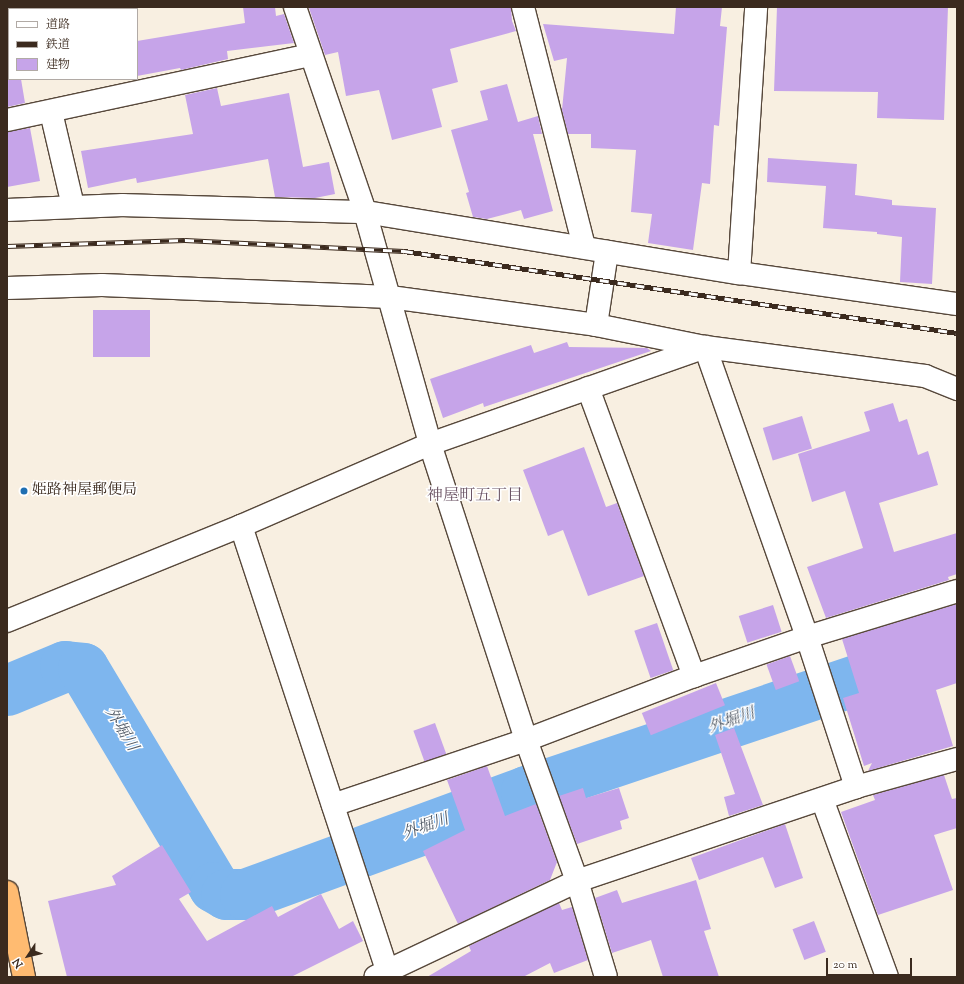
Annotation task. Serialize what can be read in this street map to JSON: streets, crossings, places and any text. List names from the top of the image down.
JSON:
{
  "districts": ["神屋町五丁目"],
  "water": ["外堀川"],
  "places": ["姫路神屋郵便局"],
  "legend": ["道路", "鉄道", "建物"],
  "scale_bar": "20 m",
  "north": "bottom left"
}
